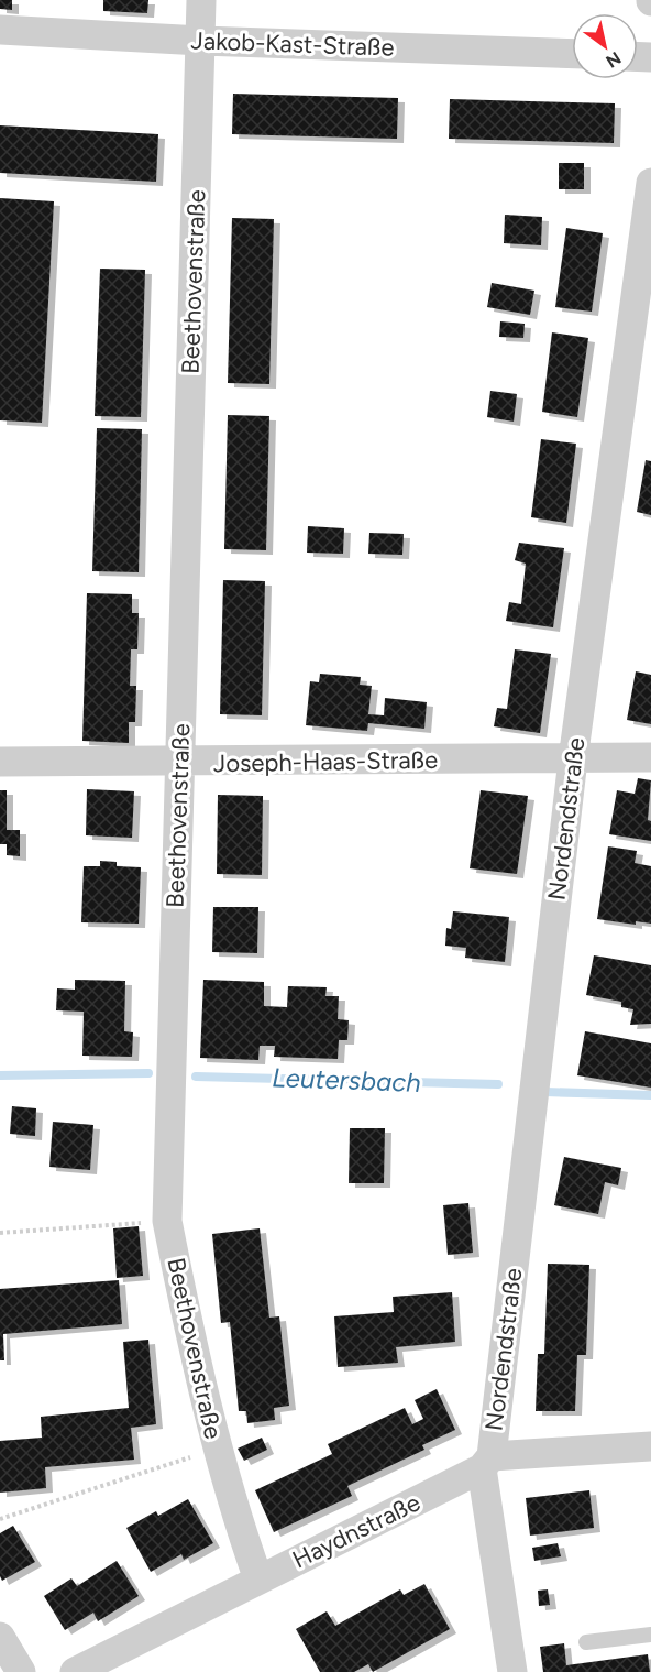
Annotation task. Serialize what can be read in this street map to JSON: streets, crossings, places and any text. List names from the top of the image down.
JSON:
{
  "streets": {
    "street": [
      "Jakob-Kast-Straße",
      "Beethovenstraße",
      "Joseph-Haas-Straße",
      "Nordendstraße",
      "Haydnstraße"
    ]
  },
  "crossings": [
    ["Jakob-Kast-Straße", "Beethovenstraße"],
    ["Beethovenstraße", "Joseph-Haas-Straße"],
    ["Beethovenstraße", "Haydnstraße"],
    ["Joseph-Haas-Straße", "Nordendstraße"],
    ["Nordendstraße", "Haydnstraße"]
  ],
  "water": ["Leutersbach"],
  "north": "bottom right"
}
